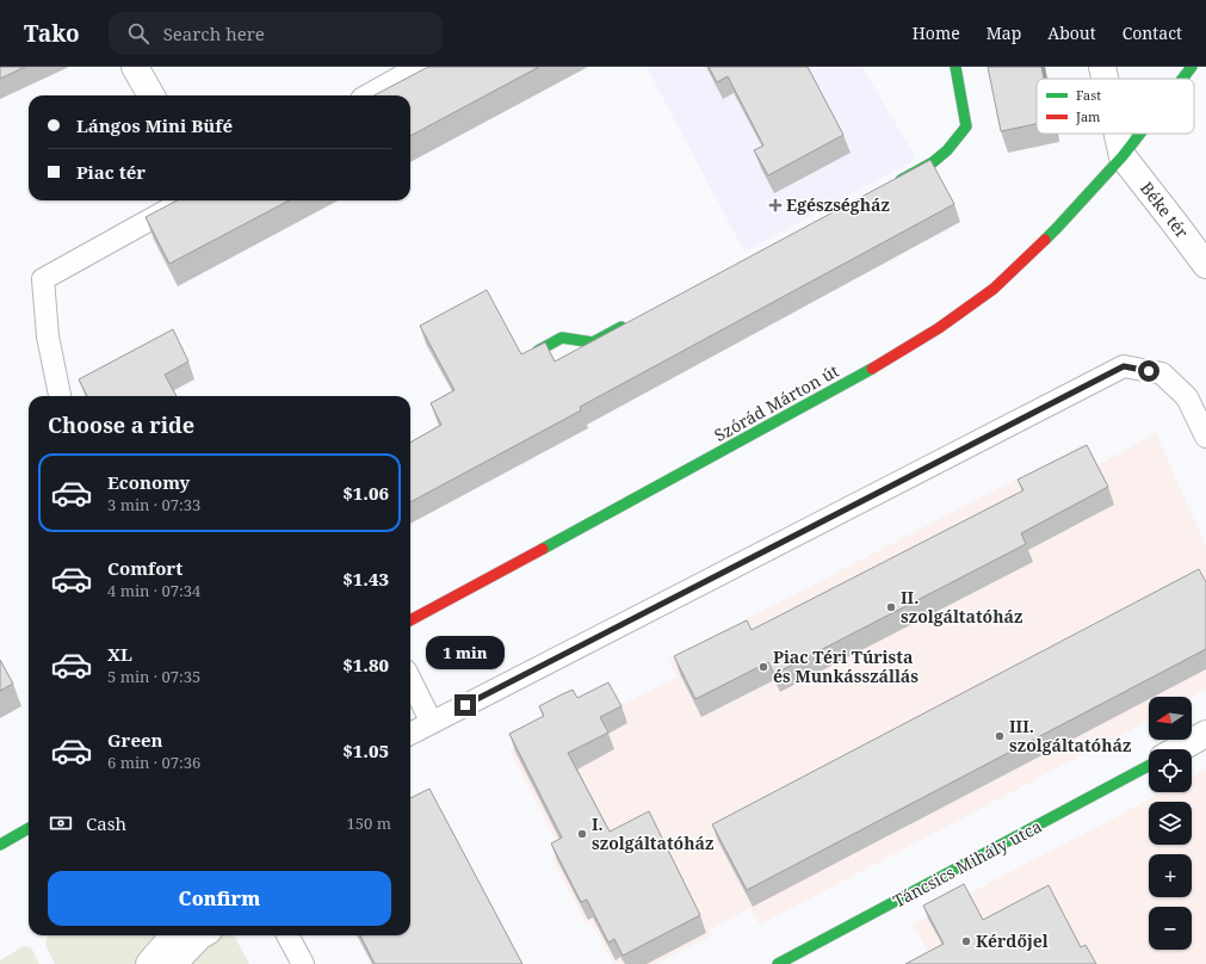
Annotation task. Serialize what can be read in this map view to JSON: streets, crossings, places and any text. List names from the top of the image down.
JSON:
{
  "streets": {
    "street": ["Béke tér", "Szórád Márton út", "Táncsics Mihály utca"]
  },
  "crossings": [
    ["Béke tér", "Szórád Márton út"]
  ],
  "places": {
    "health": ["Egészségház"],
    "other": [
      "II. szolgáltatóház",
      "Piac Téri Túrista és Munkásszállás",
      "III. szolgáltatóház",
      "I. szolgáltatóház",
      "Kérdőjel"
    ]
  },
  "legend": ["Fast", "Jam"],
  "north": "left",
  "page": {
    "header": "Tako",
    "search": "Search here",
    "nav": [
      "Home",
      "Map",
      "About",
      "Contact"
    ],
    "banner": ["Lángos Mini Büfé", "Piac tér"],
    "heading": "Choose a ride",
    "list": [
      {
        "name": "Economy",
        "note": "3 min · 07:33",
        "value": "$1.06"
      },
      {
        "name": "Comfort",
        "note": "4 min · 07:34",
        "value": "$1.43"
      },
      {
        "name": "XL",
        "note": "5 min · 07:35",
        "value": "$1.80"
      },
      {
        "name": "Green",
        "note": "6 min · 07:36",
        "value": "$1.05"
      }
    ],
    "bubble": "1 min",
    "map_buttons": ["+", "−"],
    "pay": ["Cash", "150 m"],
    "buttons": "Confirm"
  }
}
